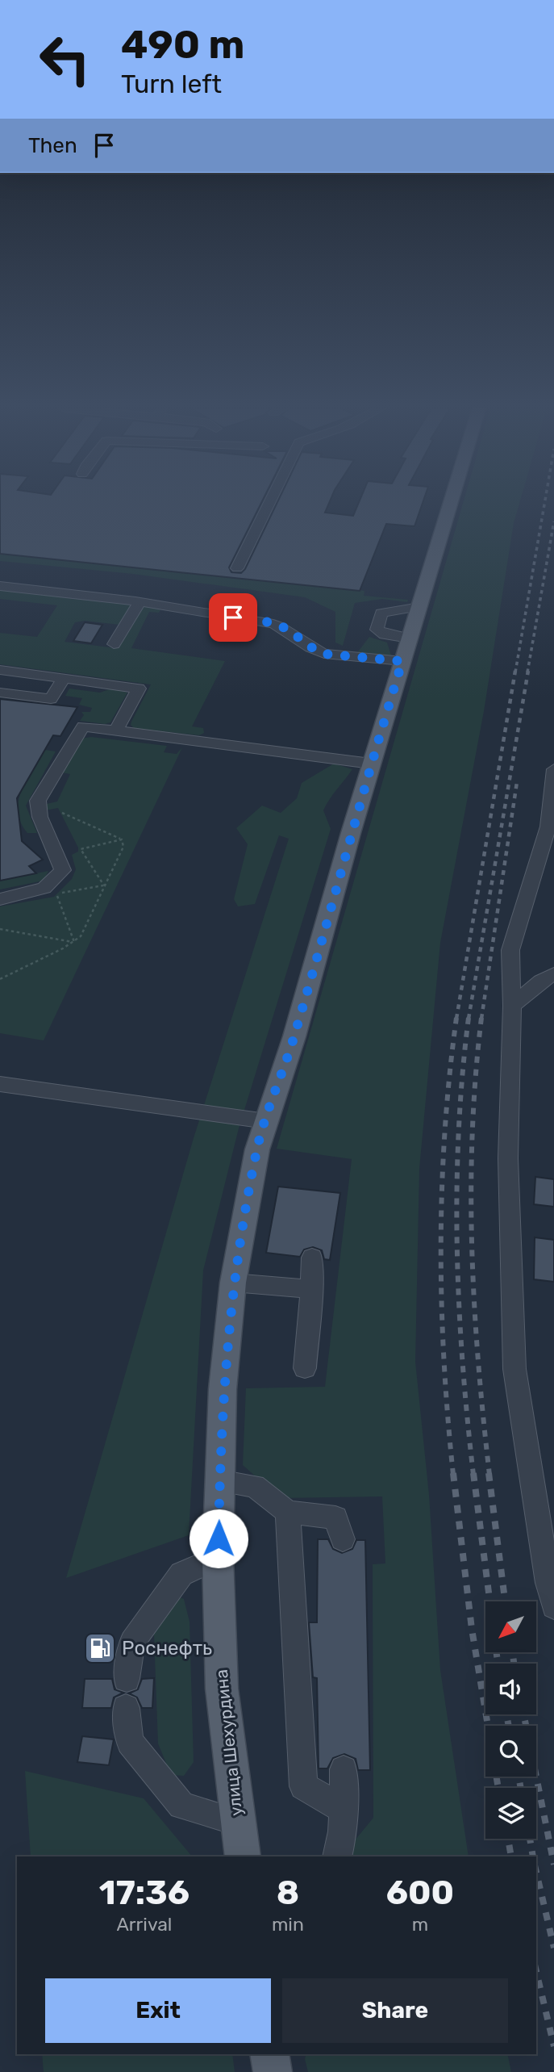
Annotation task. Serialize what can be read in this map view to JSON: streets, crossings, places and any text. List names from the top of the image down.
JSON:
{
  "streets": {
    "main road": ["улица Шехурдина"]
  },
  "places": {
    "fuel station": ["Роснефть"]
  },
  "north": "bottom left",
  "page": {
    "turn": ["490 m", "Turn left"],
    "then": "Then",
    "eta": [
      "17:36",
      "Arrival",
      "8",
      "min",
      "600",
      "m"
    ],
    "buttons": ["Exit", "Share"]
  }
}
